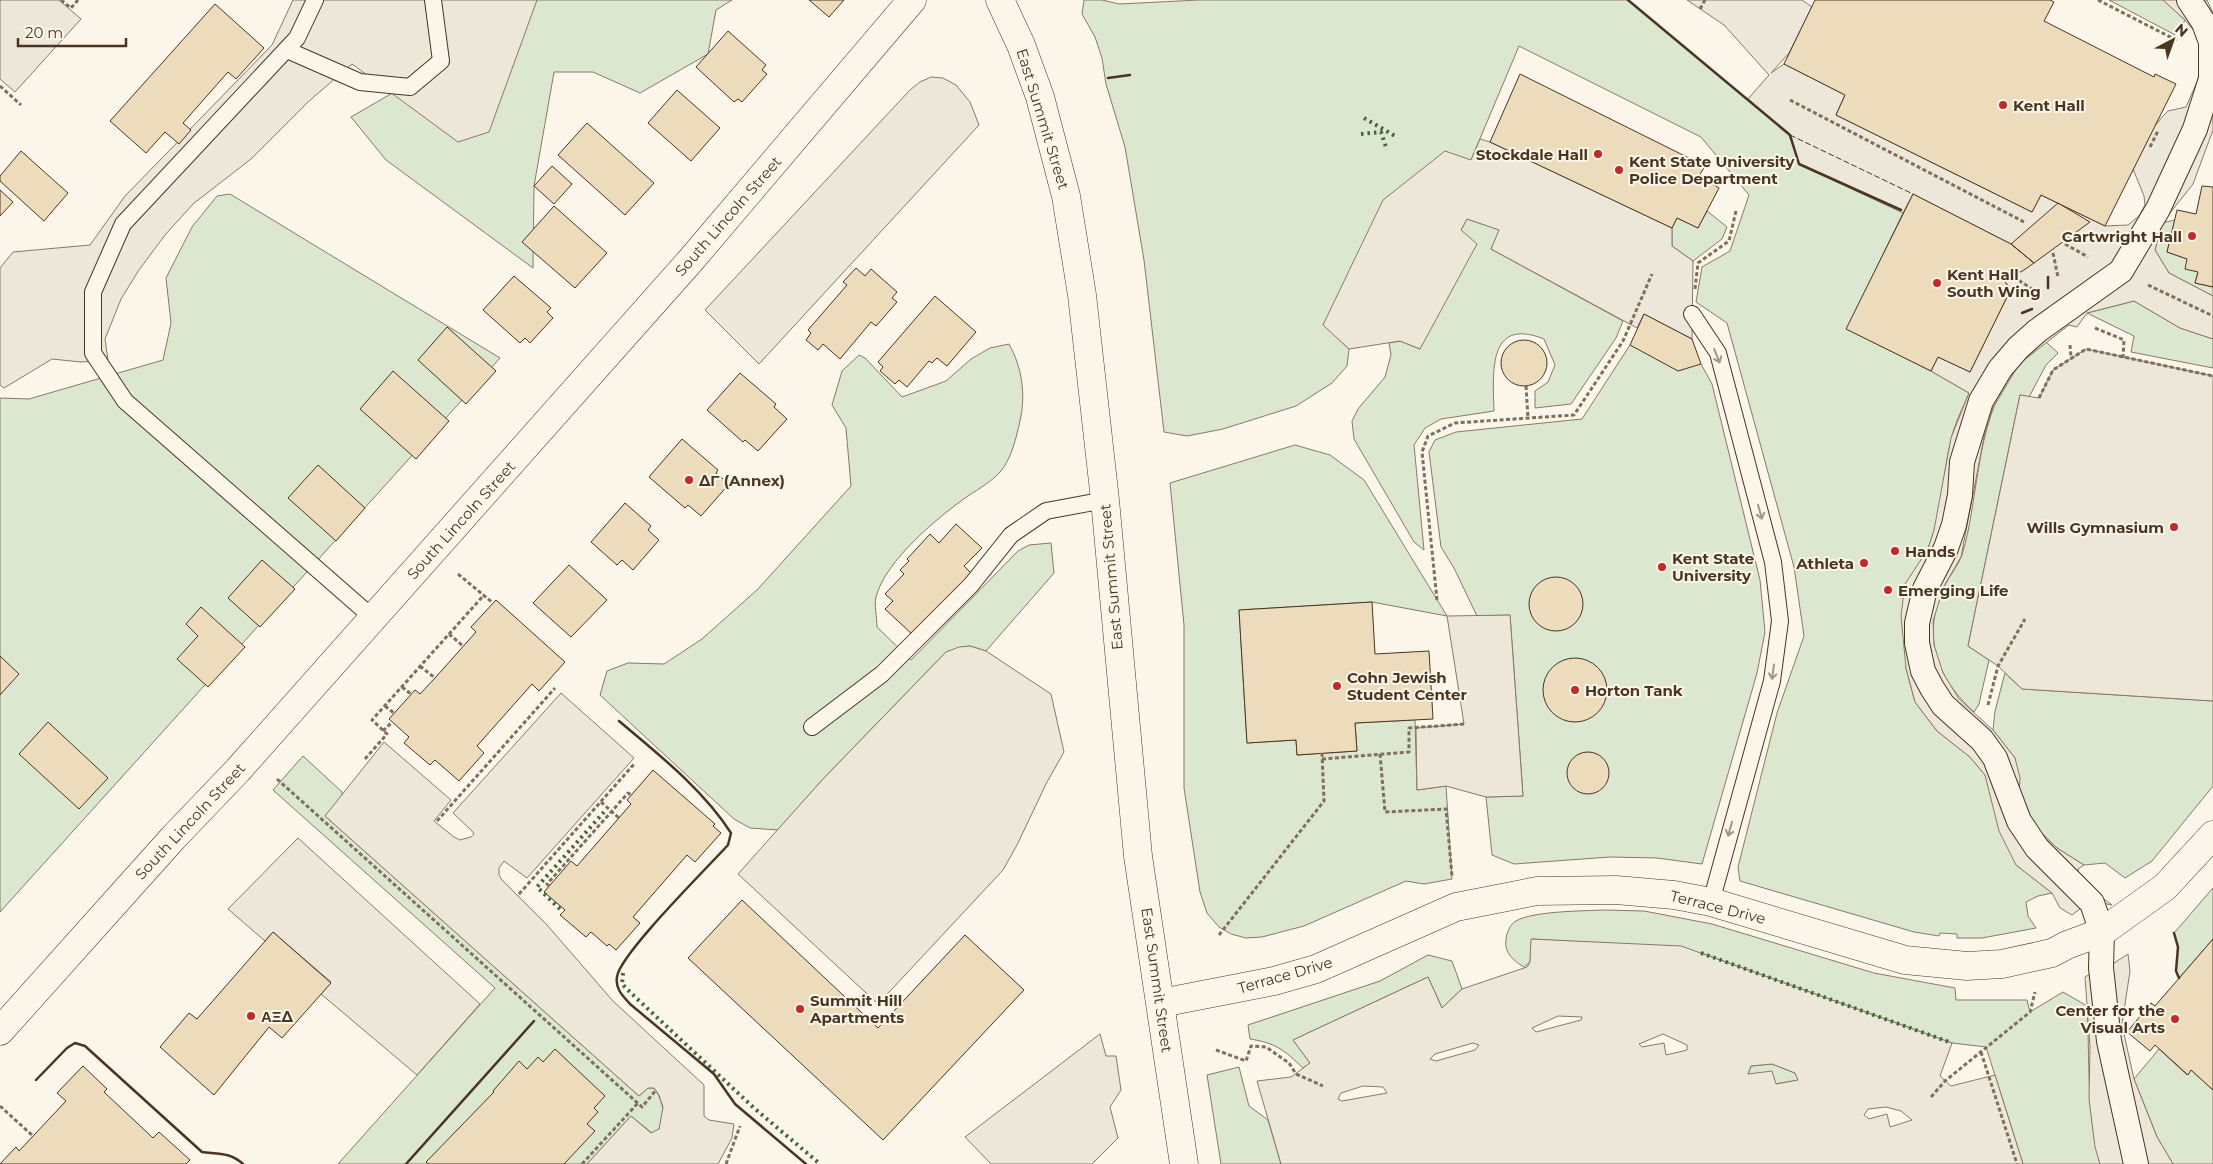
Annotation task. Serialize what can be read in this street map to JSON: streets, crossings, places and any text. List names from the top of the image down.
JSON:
{
  "streets": {
    "street": ["East Summit Street", "South Lincoln Street", "Terrace Drive"]
  },
  "crossings": [
    ["East Summit Street", "Terrace Drive"]
  ],
  "places": [
    "Kent Hall",
    "Stockdale Hall",
    "Kent State University Police Department",
    "Cartwright Hall",
    "Kent Hall South Wing",
    "ΔΓ (Annex)",
    "Wills Gymnasium",
    "Hands",
    "Athleta",
    "Kent State University",
    "Emerging Life",
    "Cohn Jewish Student Center",
    "Horton Tank",
    "Summit Hill Apartments",
    "ΑΞΔ",
    "Center for the Visual Arts"
  ],
  "scale_bar": "20 m",
  "north": "top right"
}
